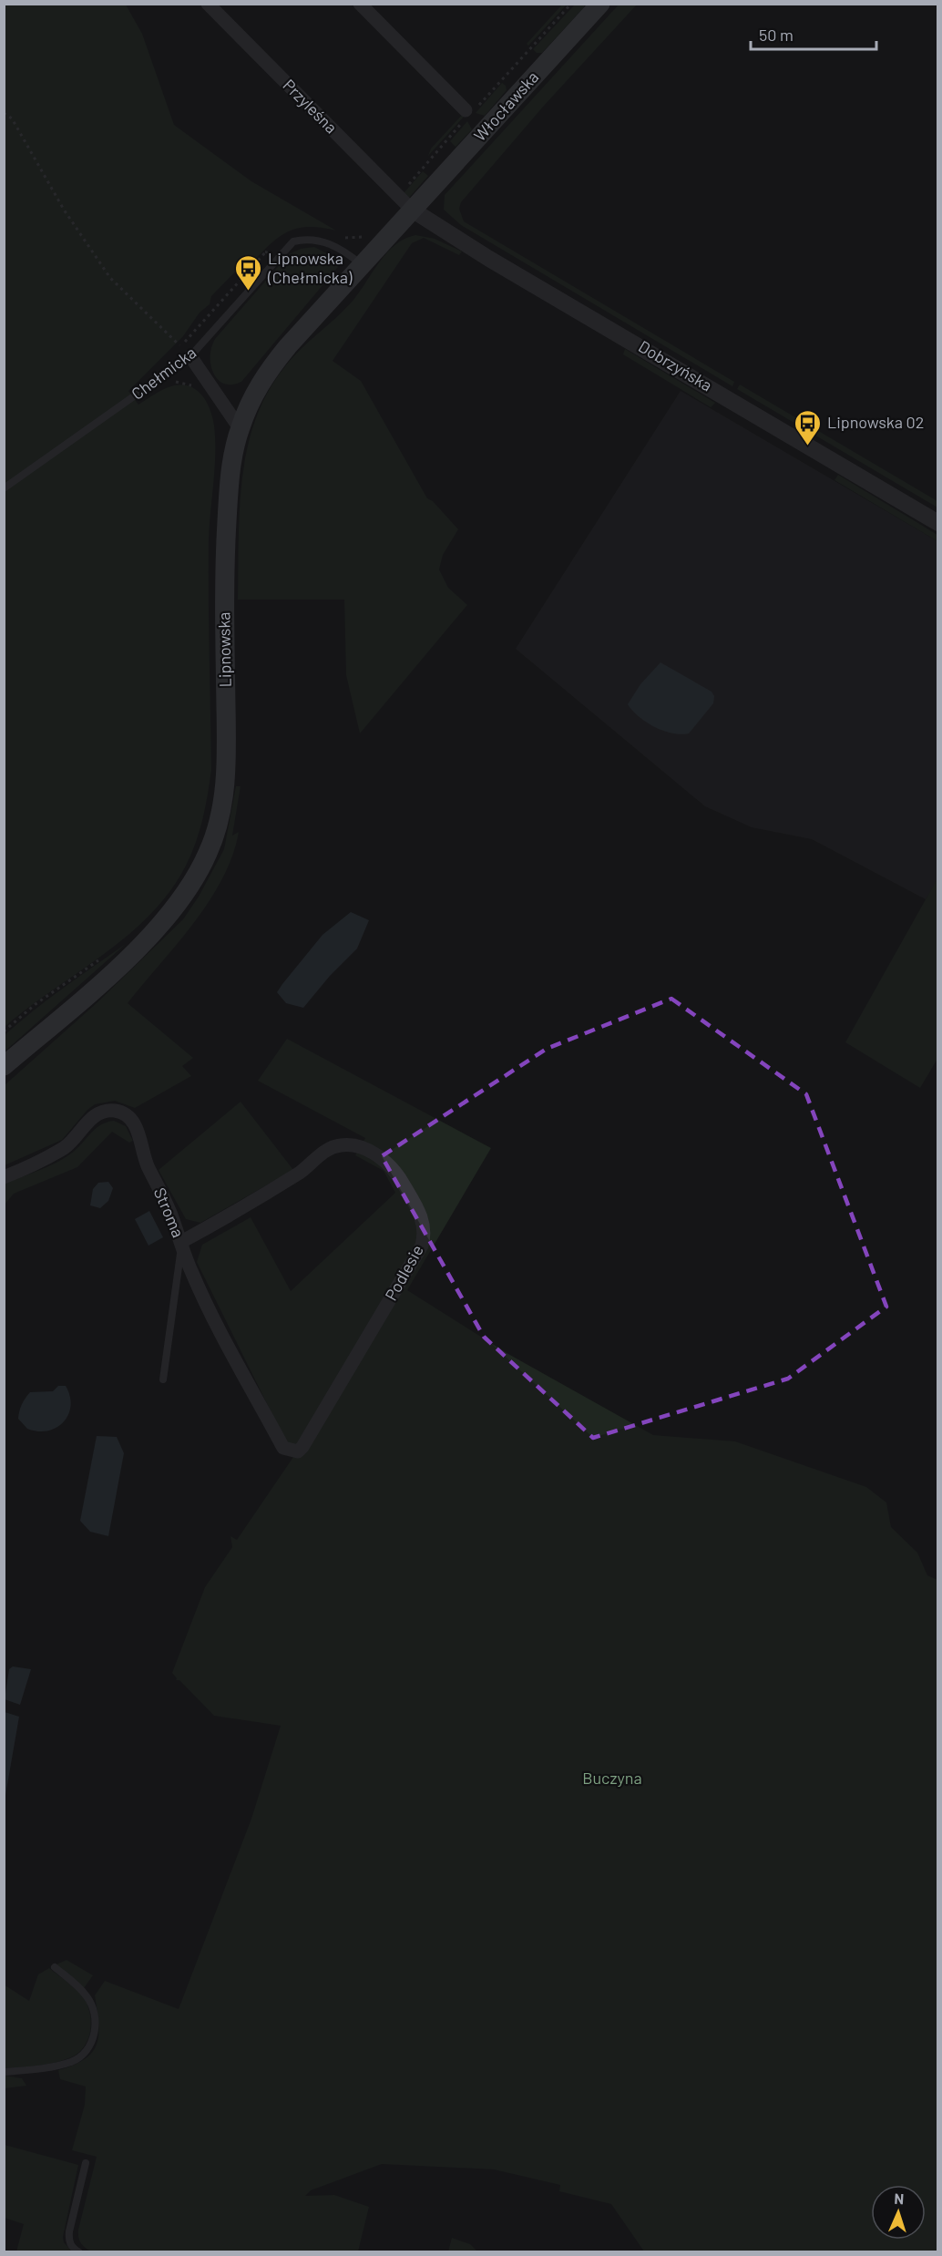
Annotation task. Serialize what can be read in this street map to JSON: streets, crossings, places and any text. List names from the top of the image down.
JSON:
{
  "streets": {
    "main road": ["Włocławska", "Lipnowska"],
    "street": [
      "Przyleśna",
      "Dobrzyńska",
      "Stroma",
      "Podlesie"
    ],
    "lane": ["Chełmicka"]
  },
  "crossings": [
    ["Przyleśna", "Włocławska"],
    ["Przyleśna", "Dobrzyńska"],
    ["Przyleśna", "Lipnowska"],
    ["Włocławska", "Dobrzyńska"],
    ["Włocławska", "Lipnowska"],
    ["Dobrzyńska", "Lipnowska"],
    ["Chełmicka", "Lipnowska"],
    ["Stroma", "Podlesie"]
  ],
  "parks": ["Buczyna"],
  "places": {
    "bus stop": ["Lipnowska (Chełmicka)", "Lipnowska 02"]
  },
  "scale_bar": "50 m",
  "north": "top"
}
